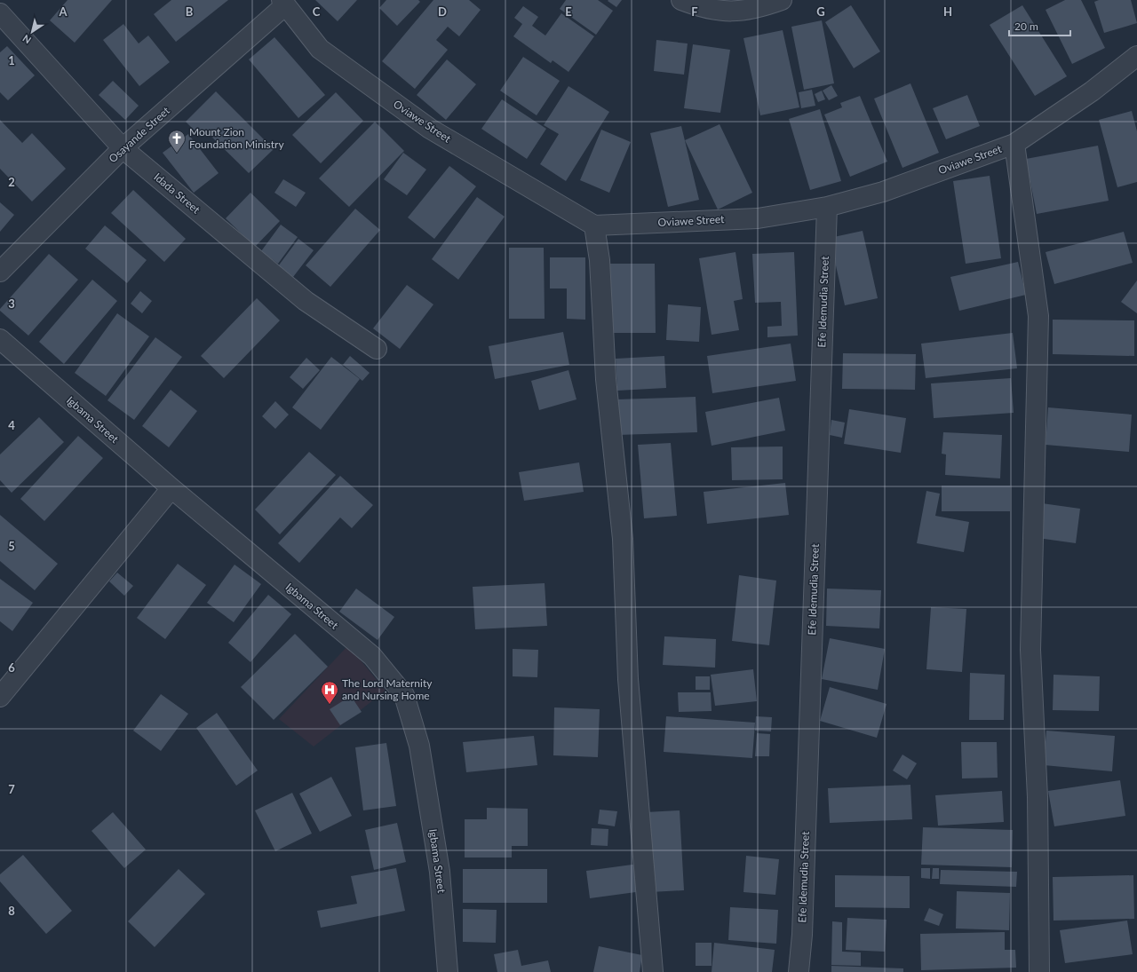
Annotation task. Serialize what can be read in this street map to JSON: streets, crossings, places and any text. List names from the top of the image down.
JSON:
{
  "streets": {
    "street": [
      "Oviawe Street",
      "Osayande Street",
      "Idada Street",
      "Efe Idemudia Street",
      "Igbama Street"
    ]
  },
  "crossings": [
    ["Oviawe Street", "Osayande Street"],
    ["Oviawe Street", "Efe Idemudia Street"],
    ["Osayande Street", "Idada Street"]
  ],
  "places": {
    "church": ["Mount Zion Foundation Ministry"],
    "hospital": ["The Lord Maternity and Nursing Home"]
  },
  "scale_bar": "20 m",
  "north": "bottom left",
  "grid": {
    "columns": [
      "A",
      "B",
      "C",
      "D",
      "E",
      "F",
      "G",
      "H"
    ],
    "rows": [
      "1",
      "2",
      "3",
      "4",
      "5",
      "6",
      "7",
      "8"
    ]
  }
}
